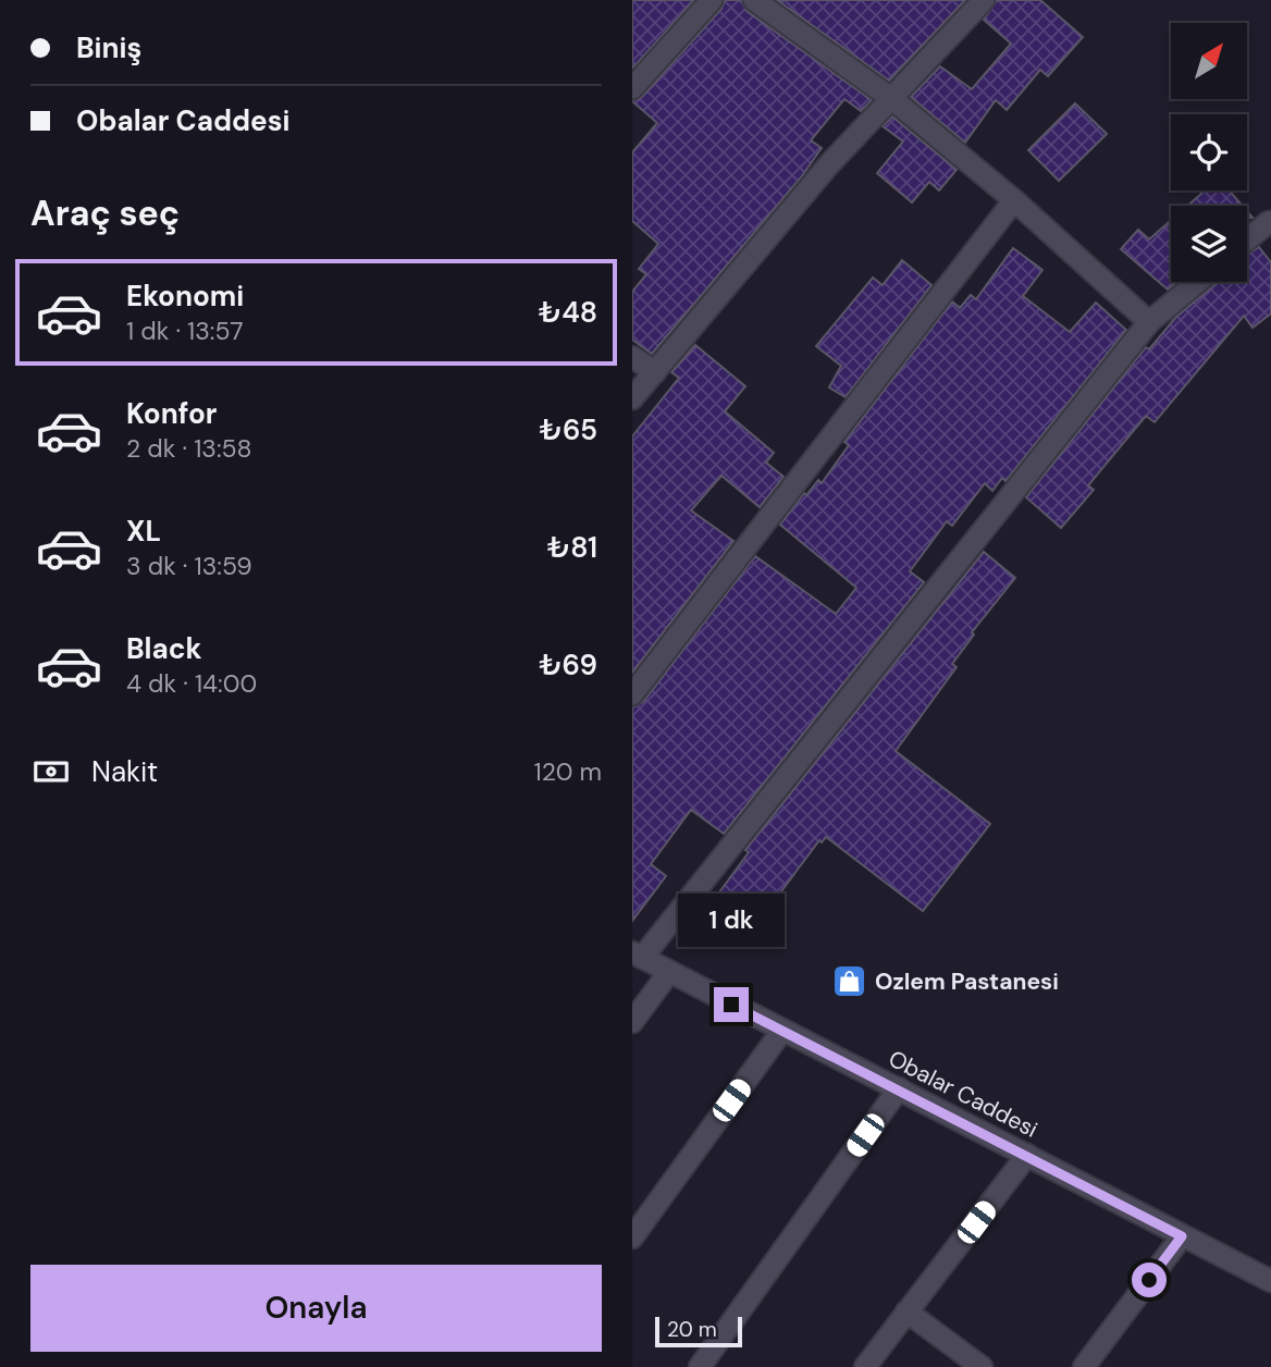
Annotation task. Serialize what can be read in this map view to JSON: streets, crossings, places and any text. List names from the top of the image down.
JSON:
{
  "streets": {
    "street": ["Obalar Caddesi"]
  },
  "places": {
    "shop": ["Ozlem Pastanesi"]
  },
  "scale_bar": "20 m",
  "north": "top right",
  "page": {
    "banner": ["Biniş", "Obalar Caddesi"],
    "heading": "Araç seç",
    "list": [
      {
        "name": "Ekonomi",
        "note": "1 dk · 13:57",
        "value": "₺48"
      },
      {
        "name": "Konfor",
        "note": "2 dk · 13:58",
        "value": "₺65"
      },
      {
        "name": "XL",
        "note": "3 dk · 13:59",
        "value": "₺81"
      },
      {
        "name": "Black",
        "note": "4 dk · 14:00",
        "value": "₺69"
      }
    ],
    "pay": ["Nakit", "120 m"],
    "bubble": "1 dk",
    "buttons": "Onayla",
    "scale": "20 m"
  }
}
